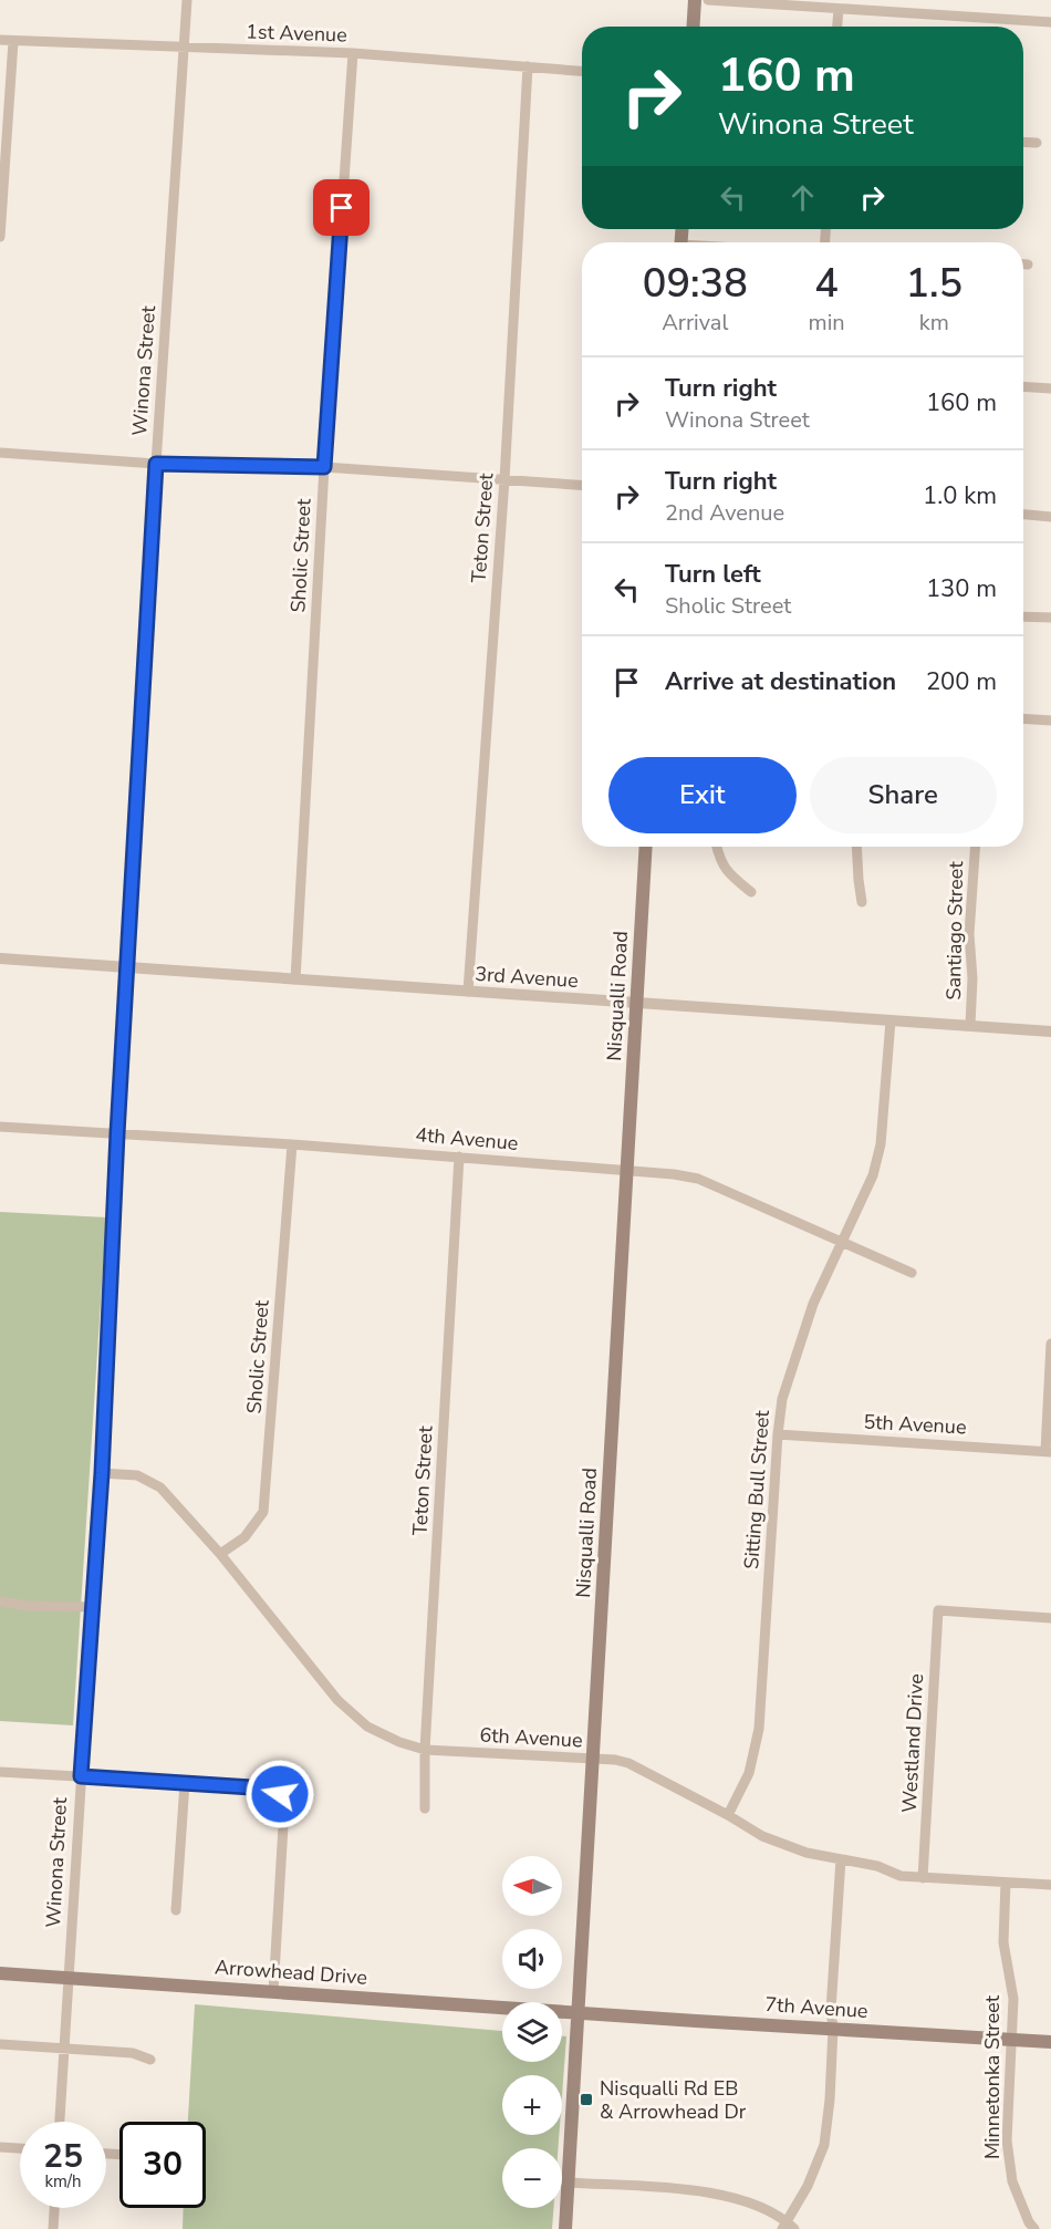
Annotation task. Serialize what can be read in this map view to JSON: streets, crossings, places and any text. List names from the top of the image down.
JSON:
{
  "streets": {
    "main road": ["Nisqualli Road", "Arrowhead Drive", "7th Avenue"],
    "street": [
      "1st Avenue",
      "Winona Street",
      "Teton Street",
      "Sholic Street",
      "Santiago Street",
      "3rd Avenue",
      "4th Avenue",
      "5th Avenue",
      "Sitting Bull Street",
      "6th Avenue",
      "Westland Drive",
      "Minnetonka Street"
    ]
  },
  "crossings": [
    ["1st Avenue", "Winona Street"],
    ["1st Avenue", "Teton Street"],
    ["1st Avenue", "Sholic Street"],
    ["Winona Street", "3rd Avenue"],
    ["Winona Street", "4th Avenue"],
    ["Winona Street", "6th Avenue"],
    ["Winona Street", "Arrowhead Drive"],
    ["Teton Street", "3rd Avenue"],
    ["Teton Street", "4th Avenue"],
    ["Teton Street", "6th Avenue"],
    ["Sholic Street", "3rd Avenue"],
    ["Sholic Street", "4th Avenue"],
    ["Sholic Street", "6th Avenue"],
    ["Santiago Street", "3rd Avenue"],
    ["3rd Avenue", "Nisqualli Road"],
    ["3rd Avenue", "Sitting Bull Street"],
    ["Nisqualli Road", "4th Avenue"],
    ["Nisqualli Road", "6th Avenue"],
    ["Nisqualli Road", "Arrowhead Drive"],
    ["Nisqualli Road", "7th Avenue"],
    ["4th Avenue", "Sitting Bull Street"],
    ["5th Avenue", "Sitting Bull Street"],
    ["Sitting Bull Street", "6th Avenue"],
    ["6th Avenue", "Westland Drive"],
    ["6th Avenue", "Minnetonka Street"],
    ["Arrowhead Drive", "7th Avenue"],
    ["7th Avenue", "Minnetonka Street"]
  ],
  "places": {
    "transit": ["Nisqualli Rd EB & Arrowhead Dr"]
  },
  "north": "left",
  "page": {
    "turn": ["160 m", "Winona Street"],
    "eta": [
      "09:38",
      "Arrival",
      "4",
      "min",
      "1.5",
      "km"
    ],
    "list": [
      {
        "name": "Turn right",
        "note": "Winona Street",
        "value": "160 m"
      },
      {
        "name": "Turn right",
        "note": "2nd Avenue",
        "value": "1.0 km"
      },
      {
        "name": "Turn left",
        "note": "Sholic Street",
        "value": "130 m"
      },
      {
        "name": "Arrive at destination",
        "value": "200 m"
      }
    ],
    "buttons": ["Exit", "Share"],
    "map_buttons": ["+", "−"],
    "speed": "25 km/h",
    "limit": "30"
  }
}
